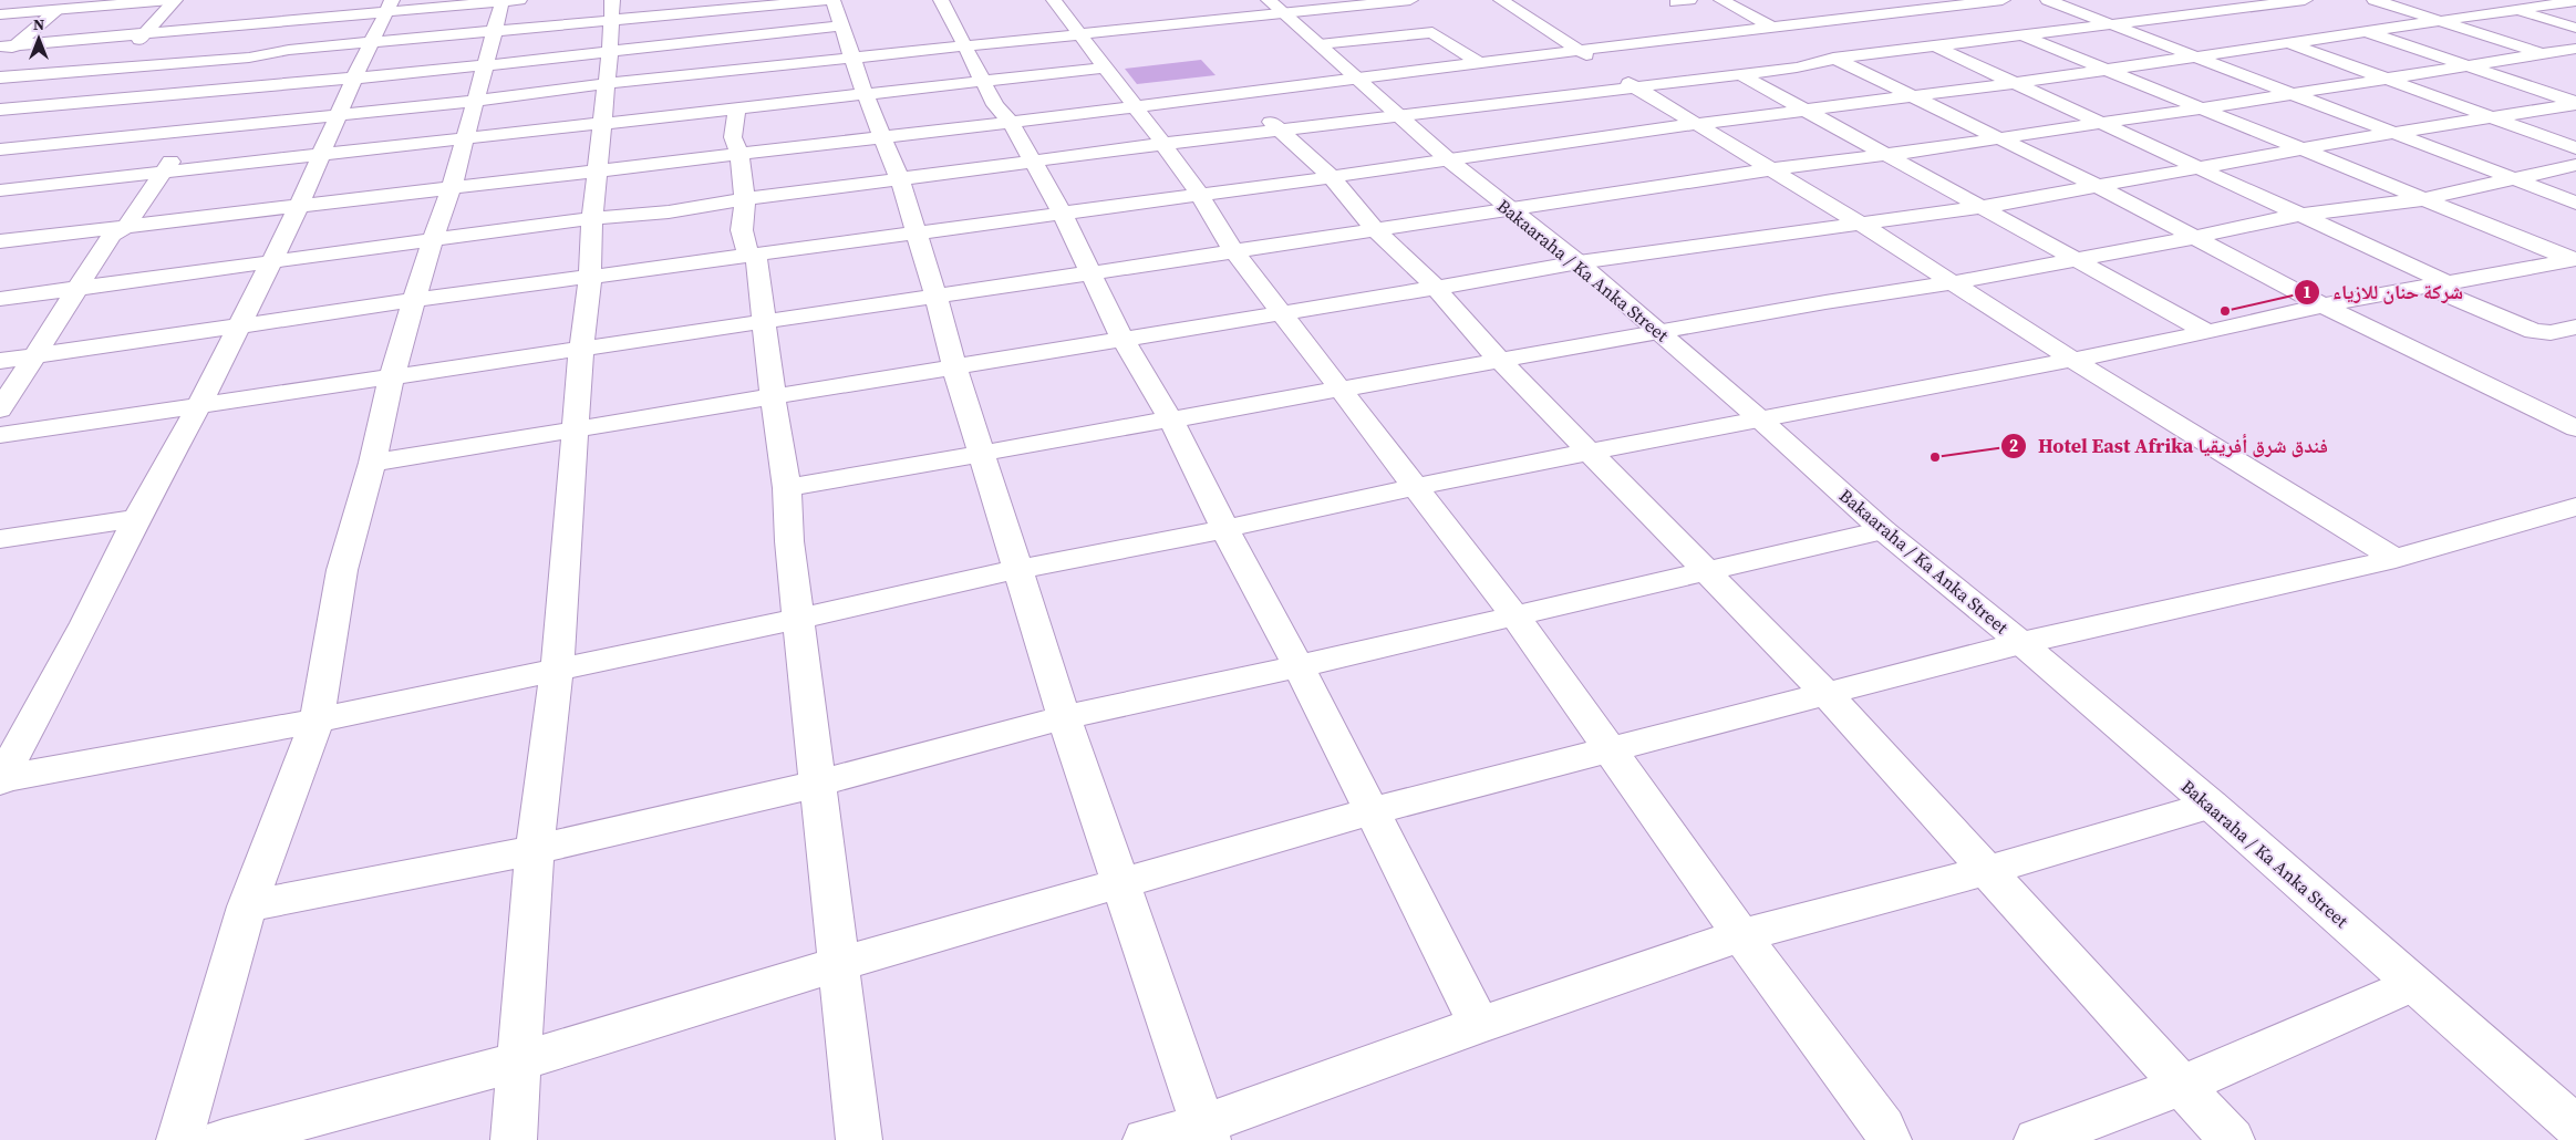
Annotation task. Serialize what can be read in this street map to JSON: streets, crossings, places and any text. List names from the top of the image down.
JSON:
{
  "streets": {
    "street": ["Bakaaraha / Ka Anka Street"]
  },
  "places": ["شركة حنان للازياء", "Hotel East Afrika فندق شرق أفريقيا"],
  "north": "top"
}
